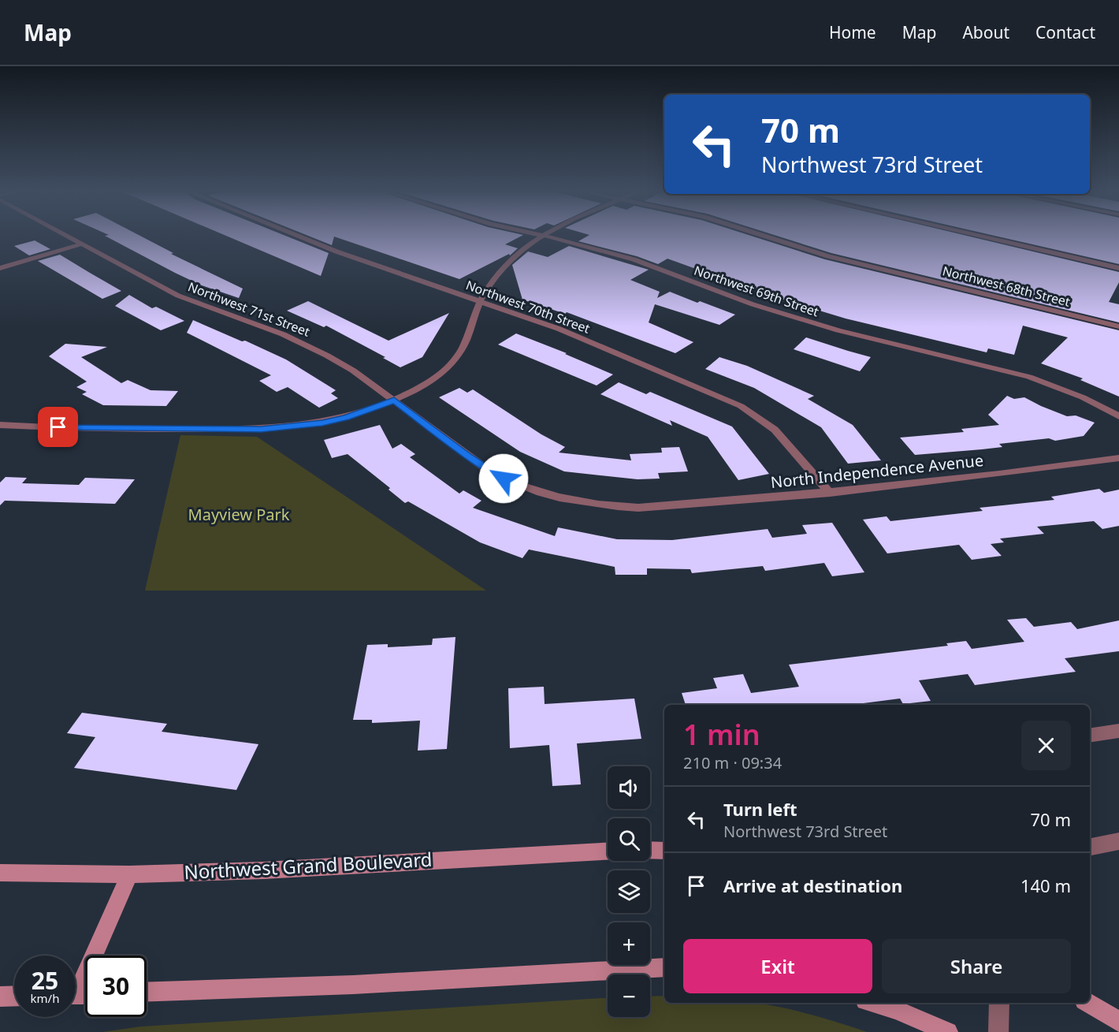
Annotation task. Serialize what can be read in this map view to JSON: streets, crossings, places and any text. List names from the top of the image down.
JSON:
{
  "streets": {
    "street": [
      "Northwest 68th Street",
      "Northwest 69th Street",
      "Northwest 70th Street",
      "Northwest 71st Street",
      "North Independence Avenue",
      "Northwest Grand Boulevard"
    ]
  },
  "crossings": [
    ["Northwest 70th Street", "North Independence Avenue"],
    ["Northwest 71st Street", "North Independence Avenue"]
  ],
  "parks": ["Mayview Park"],
  "page": {
    "header": "Map",
    "nav": [
      "Home",
      "Map",
      "About",
      "Contact"
    ],
    "turn": ["70 m", "Northwest 73rd Street"],
    "heading": ["1 min", "210 m · 09:34"],
    "map_buttons": ["+", "−"],
    "list": [
      {
        "name": "Turn left",
        "note": "Northwest 73rd Street",
        "value": "70 m"
      },
      {
        "name": "Arrive at destination",
        "value": "140 m"
      }
    ],
    "buttons": ["Exit", "Share"],
    "speed": "25 km/h",
    "limit": "30"
  }
}
